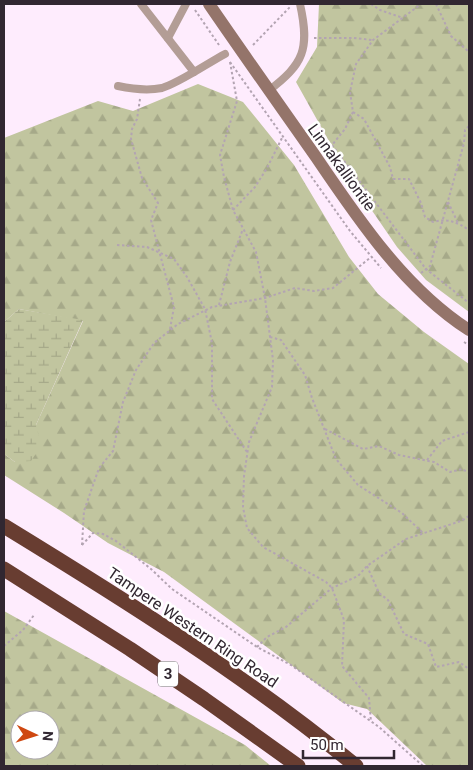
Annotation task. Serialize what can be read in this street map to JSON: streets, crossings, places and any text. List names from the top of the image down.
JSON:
{
  "streets": {
    "highway": ["Tampere Western Ring Road", "3"],
    "main road": ["Linnakalliontie"]
  },
  "scale_bar": "50 m",
  "north": "right"
}
